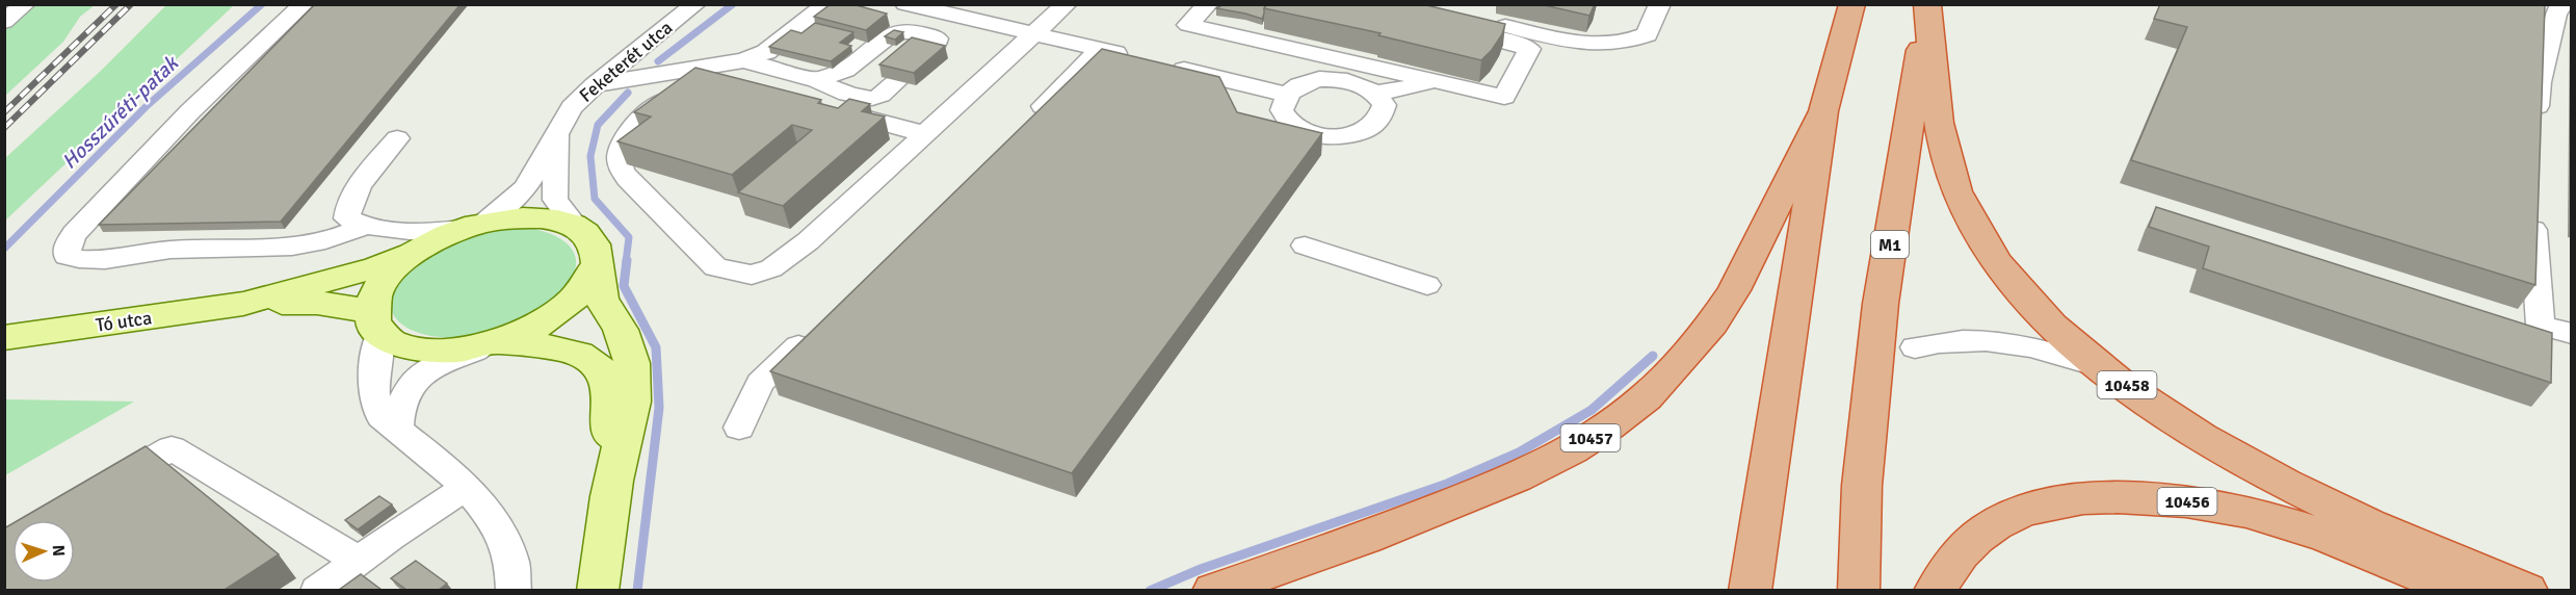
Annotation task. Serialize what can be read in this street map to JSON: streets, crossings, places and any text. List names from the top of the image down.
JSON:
{
  "streets": {
    "highway": [
      "M1",
      "10458",
      "10457",
      "10456"
    ],
    "main road": ["Tó utca"],
    "street": ["Feketerét utca"]
  },
  "crossings": [
    ["M1", "10458"]
  ],
  "water": ["Hosszúréti-patak"],
  "north": "right"
}
